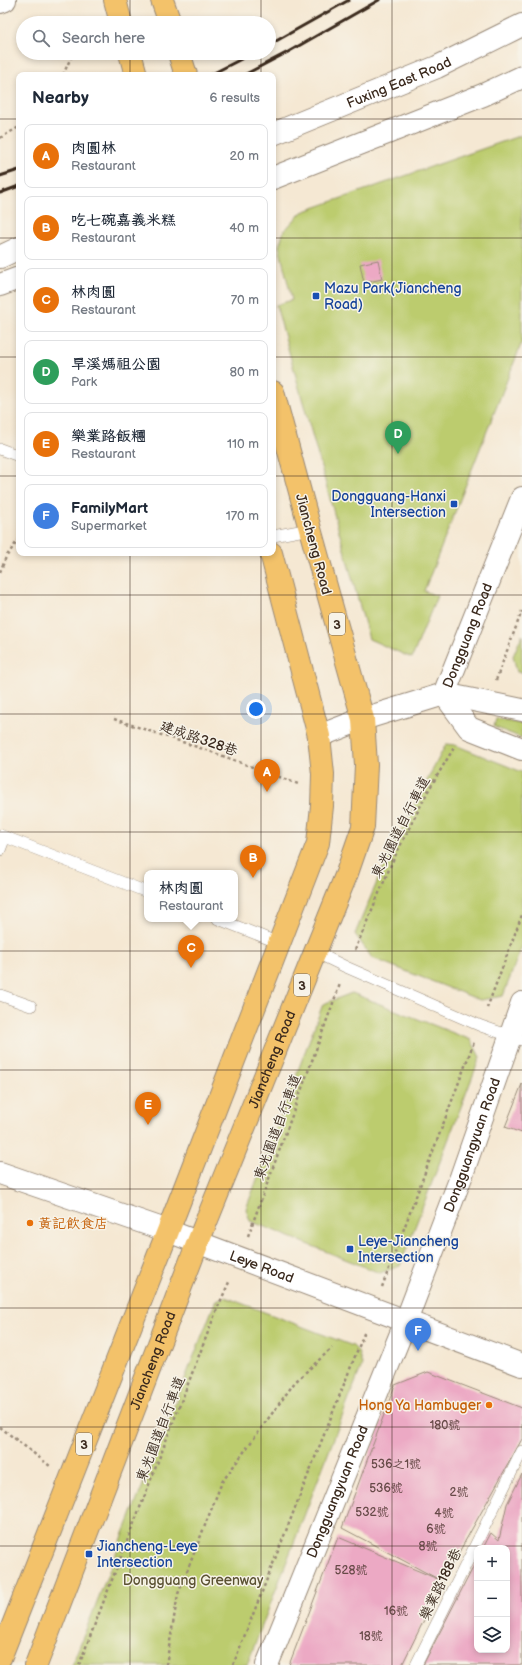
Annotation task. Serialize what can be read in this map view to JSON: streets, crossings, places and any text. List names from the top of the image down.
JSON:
{
  "streets": {
    "main road": ["Jiancheng Road", "3"],
    "street": [
      "Fuxing East Road",
      "Dongguang Road",
      "Dongguangyuan Road",
      "Leye Road"
    ],
    "lane": ["樂業路188巷"],
    "path": ["建成路328巷", "東光園道自行車道"]
  },
  "crossings": [
    ["Jiancheng Road", "Dongguang Road"],
    ["Jiancheng Road", "Leye Road"],
    ["3", "Dongguang Road"],
    ["3", "建成路328巷"],
    ["3", "Leye Road"],
    ["東光園道自行車道", "Leye Road"],
    ["Dongguangyuan Road", "Leye Road"]
  ],
  "parks": ["Dongguang Greenway"],
  "places": {
    "transit": [
      "Mazu Park(Jiancheng Road)",
      "Dongguang-Hanxi Intersection",
      "Leye-Jiancheng Intersection",
      "Jiancheng-Leye Intersection"
    ],
    "other": ["黃記飲食店", "Hong Ya Hambuger"]
  },
  "house_numbers": [
    "180號",
    "536之1號",
    "536號",
    "2號",
    "532號",
    "4號",
    "6號",
    "8號",
    "528號",
    "16號",
    "18號"
  ],
  "page": {
    "search": "Search here",
    "heading": ["Nearby", "6 results"],
    "list": [
      {
        "mark": "A",
        "name": "肉圓林",
        "note": "Restaurant",
        "value": "20 m"
      },
      {
        "mark": "B",
        "name": "吃七碗嘉義米糕",
        "note": "Restaurant",
        "value": "40 m"
      },
      {
        "mark": "C",
        "name": "林肉圓",
        "note": "Restaurant",
        "value": "70 m"
      },
      {
        "mark": "D",
        "name": "旱溪媽祖公園",
        "note": "Park",
        "value": "80 m"
      },
      {
        "mark": "E",
        "name": "樂業路飯糰",
        "note": "Restaurant",
        "value": "110 m"
      },
      {
        "mark": "F",
        "name": "FamilyMart",
        "note": "Supermarket",
        "value": "170 m"
      }
    ],
    "pins": [
      "D",
      "A",
      "B",
      "C",
      "E",
      "F"
    ],
    "popup": ["林肉圓", "Restaurant"],
    "map_buttons": ["+", "−"]
  }
}
